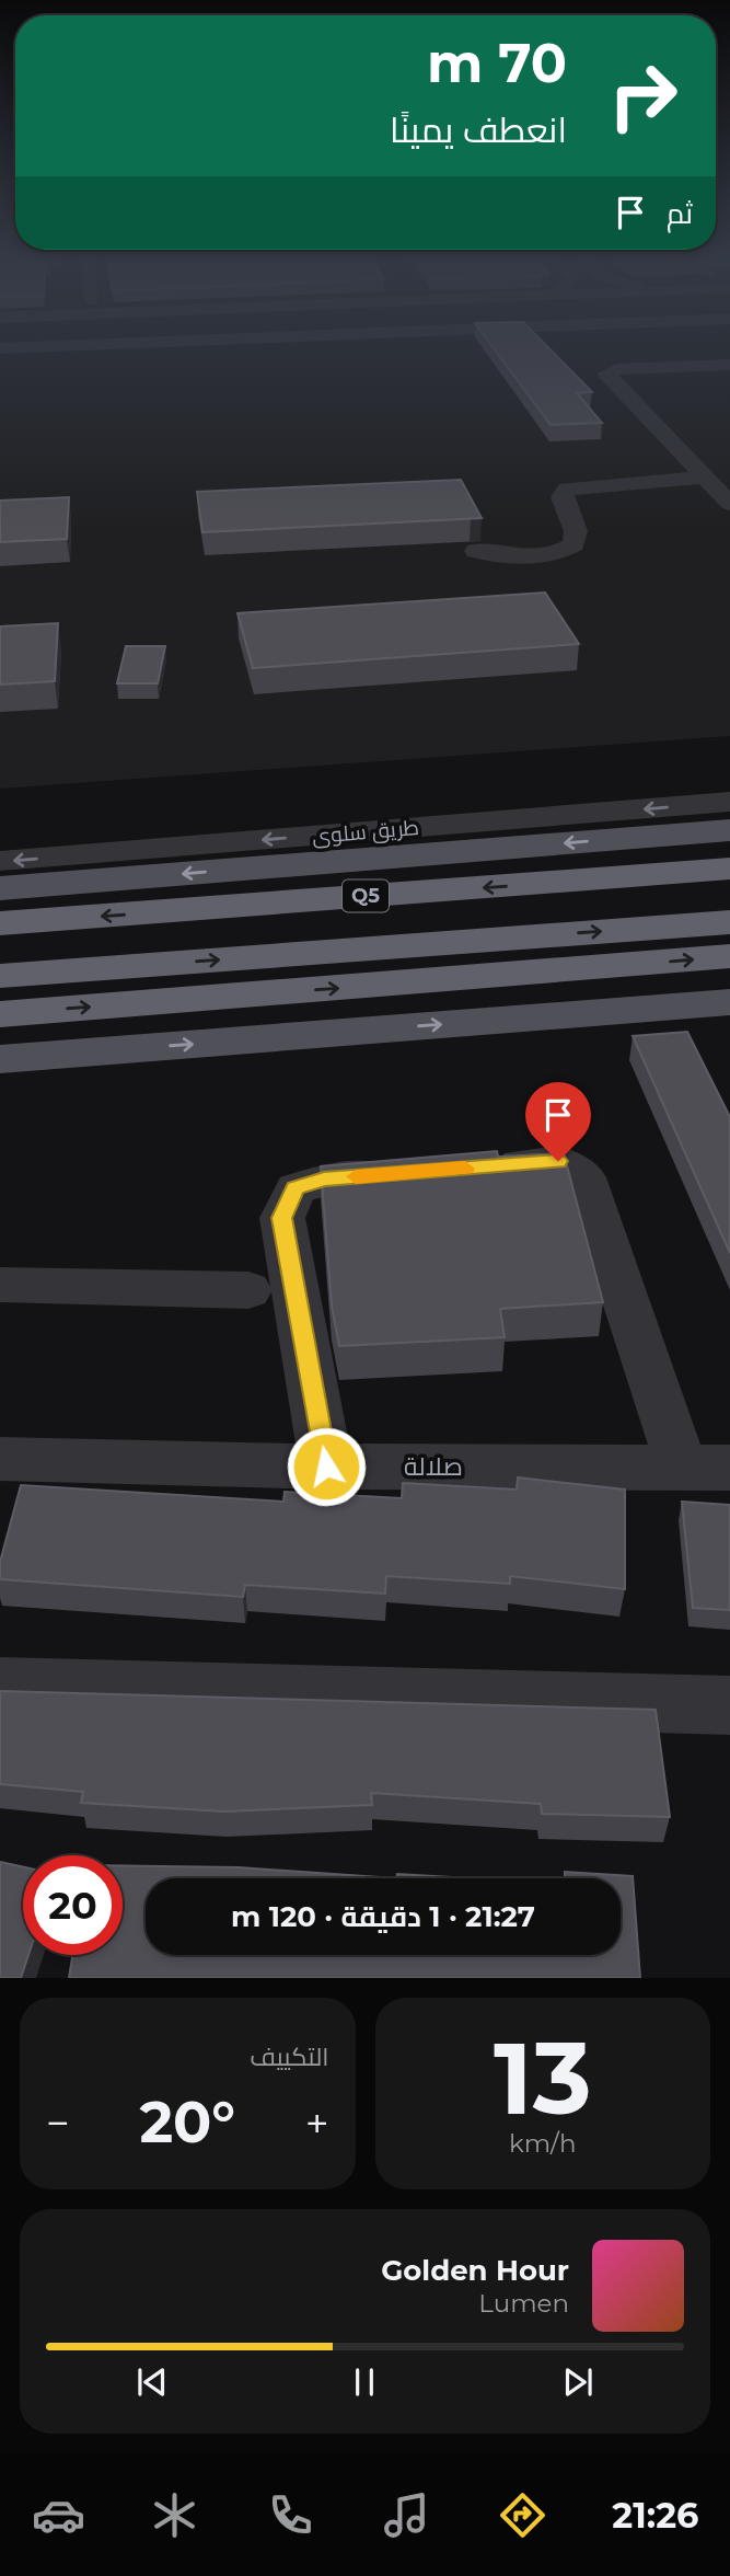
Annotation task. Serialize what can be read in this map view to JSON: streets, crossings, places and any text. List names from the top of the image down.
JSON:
{
  "streets": {
    "highway": ["Q5"],
    "main road": ["طريق سلوى"],
    "street": ["صلالة"]
  },
  "one_way": ["طريق سلوى"],
  "page": {
    "turn": ["70 m", "انعطف يمينًا"],
    "then": "ثم",
    "limit": "20",
    "trip": "21:27 · 1 دقيقة · 120 m",
    "tile": [
      ["13", "km/h"],
      "التكييف"
    ],
    "heat": ["−", "20°", "+"],
    "song": ["Golden Hour", "Lumen"],
    "tabs": "21:26"
  }
}
